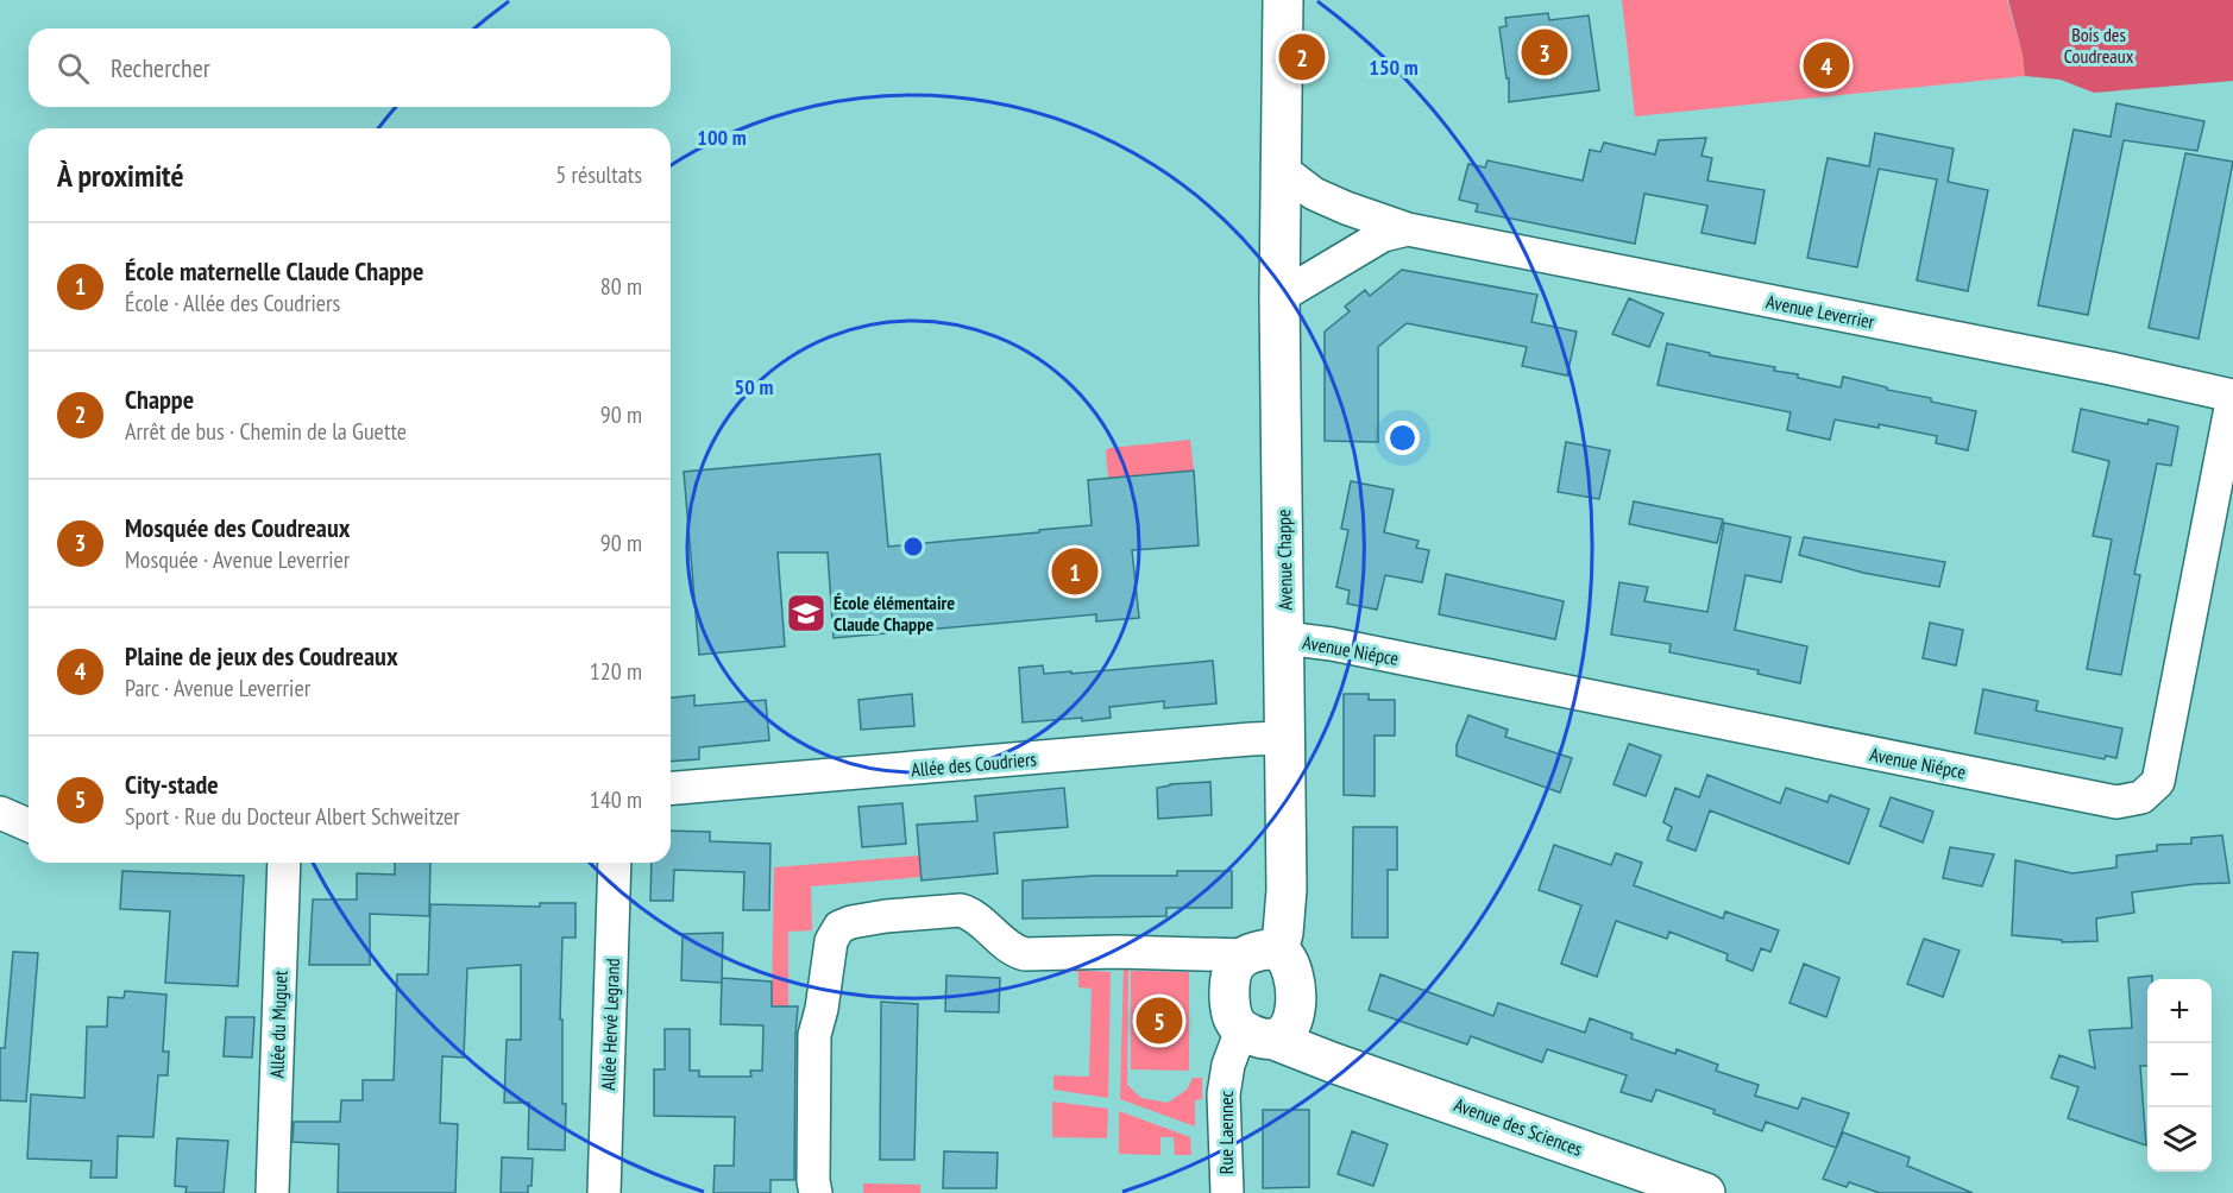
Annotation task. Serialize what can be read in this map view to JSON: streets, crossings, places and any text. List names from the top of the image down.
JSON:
{
  "streets": {
    "street": [
      "Avenue Leverrier",
      "Avenue Chappe",
      "Avenue Niépce",
      "Allée des Coudriers",
      "Allée du Muguet",
      "Allée Hervé Legrand",
      "Avenue des Sciences",
      "Rue Laennec"
    ]
  },
  "crossings": [
    ["Avenue Leverrier", "Avenue Chappe"],
    ["Avenue Leverrier", "Avenue Niépce"],
    ["Avenue Chappe", "Avenue Niépce"],
    ["Avenue Chappe", "Allée des Coudriers"],
    ["Avenue Chappe", "Avenue des Sciences"],
    ["Avenue Chappe", "Rue Laennec"],
    ["Avenue des Sciences", "Rue Laennec"]
  ],
  "parks": ["Bois des Coudreaux"],
  "places": {
    "school or university": ["École élémentaire Claude Chappe"]
  },
  "page": {
    "pins": [
      "3",
      "2",
      "4",
      "1",
      "5"
    ],
    "search": "Rechercher",
    "heading": ["À proximité", "5 résultats"],
    "list": [
      {
        "mark": "1",
        "name": "École maternelle Claude Chappe",
        "note": "École · Allée des Coudriers",
        "value": "80 m"
      },
      {
        "mark": "2",
        "name": "Chappe",
        "note": "Arrêt de bus · Chemin de la Guette",
        "value": "90 m"
      },
      {
        "mark": "3",
        "name": "Mosquée des Coudreaux",
        "note": "Mosquée · Avenue Leverrier",
        "value": "90 m"
      },
      {
        "mark": "4",
        "name": "Plaine de jeux des Coudreaux",
        "note": "Parc · Avenue Leverrier",
        "value": "120 m"
      },
      {
        "mark": "5",
        "name": "City-stade",
        "note": "Sport · Rue du Docteur Albert Schweitzer",
        "value": "140 m"
      }
    ],
    "map_buttons": ["+", "−"]
  },
  "rings": ["150 m", "100 m", "50 m"]
}
